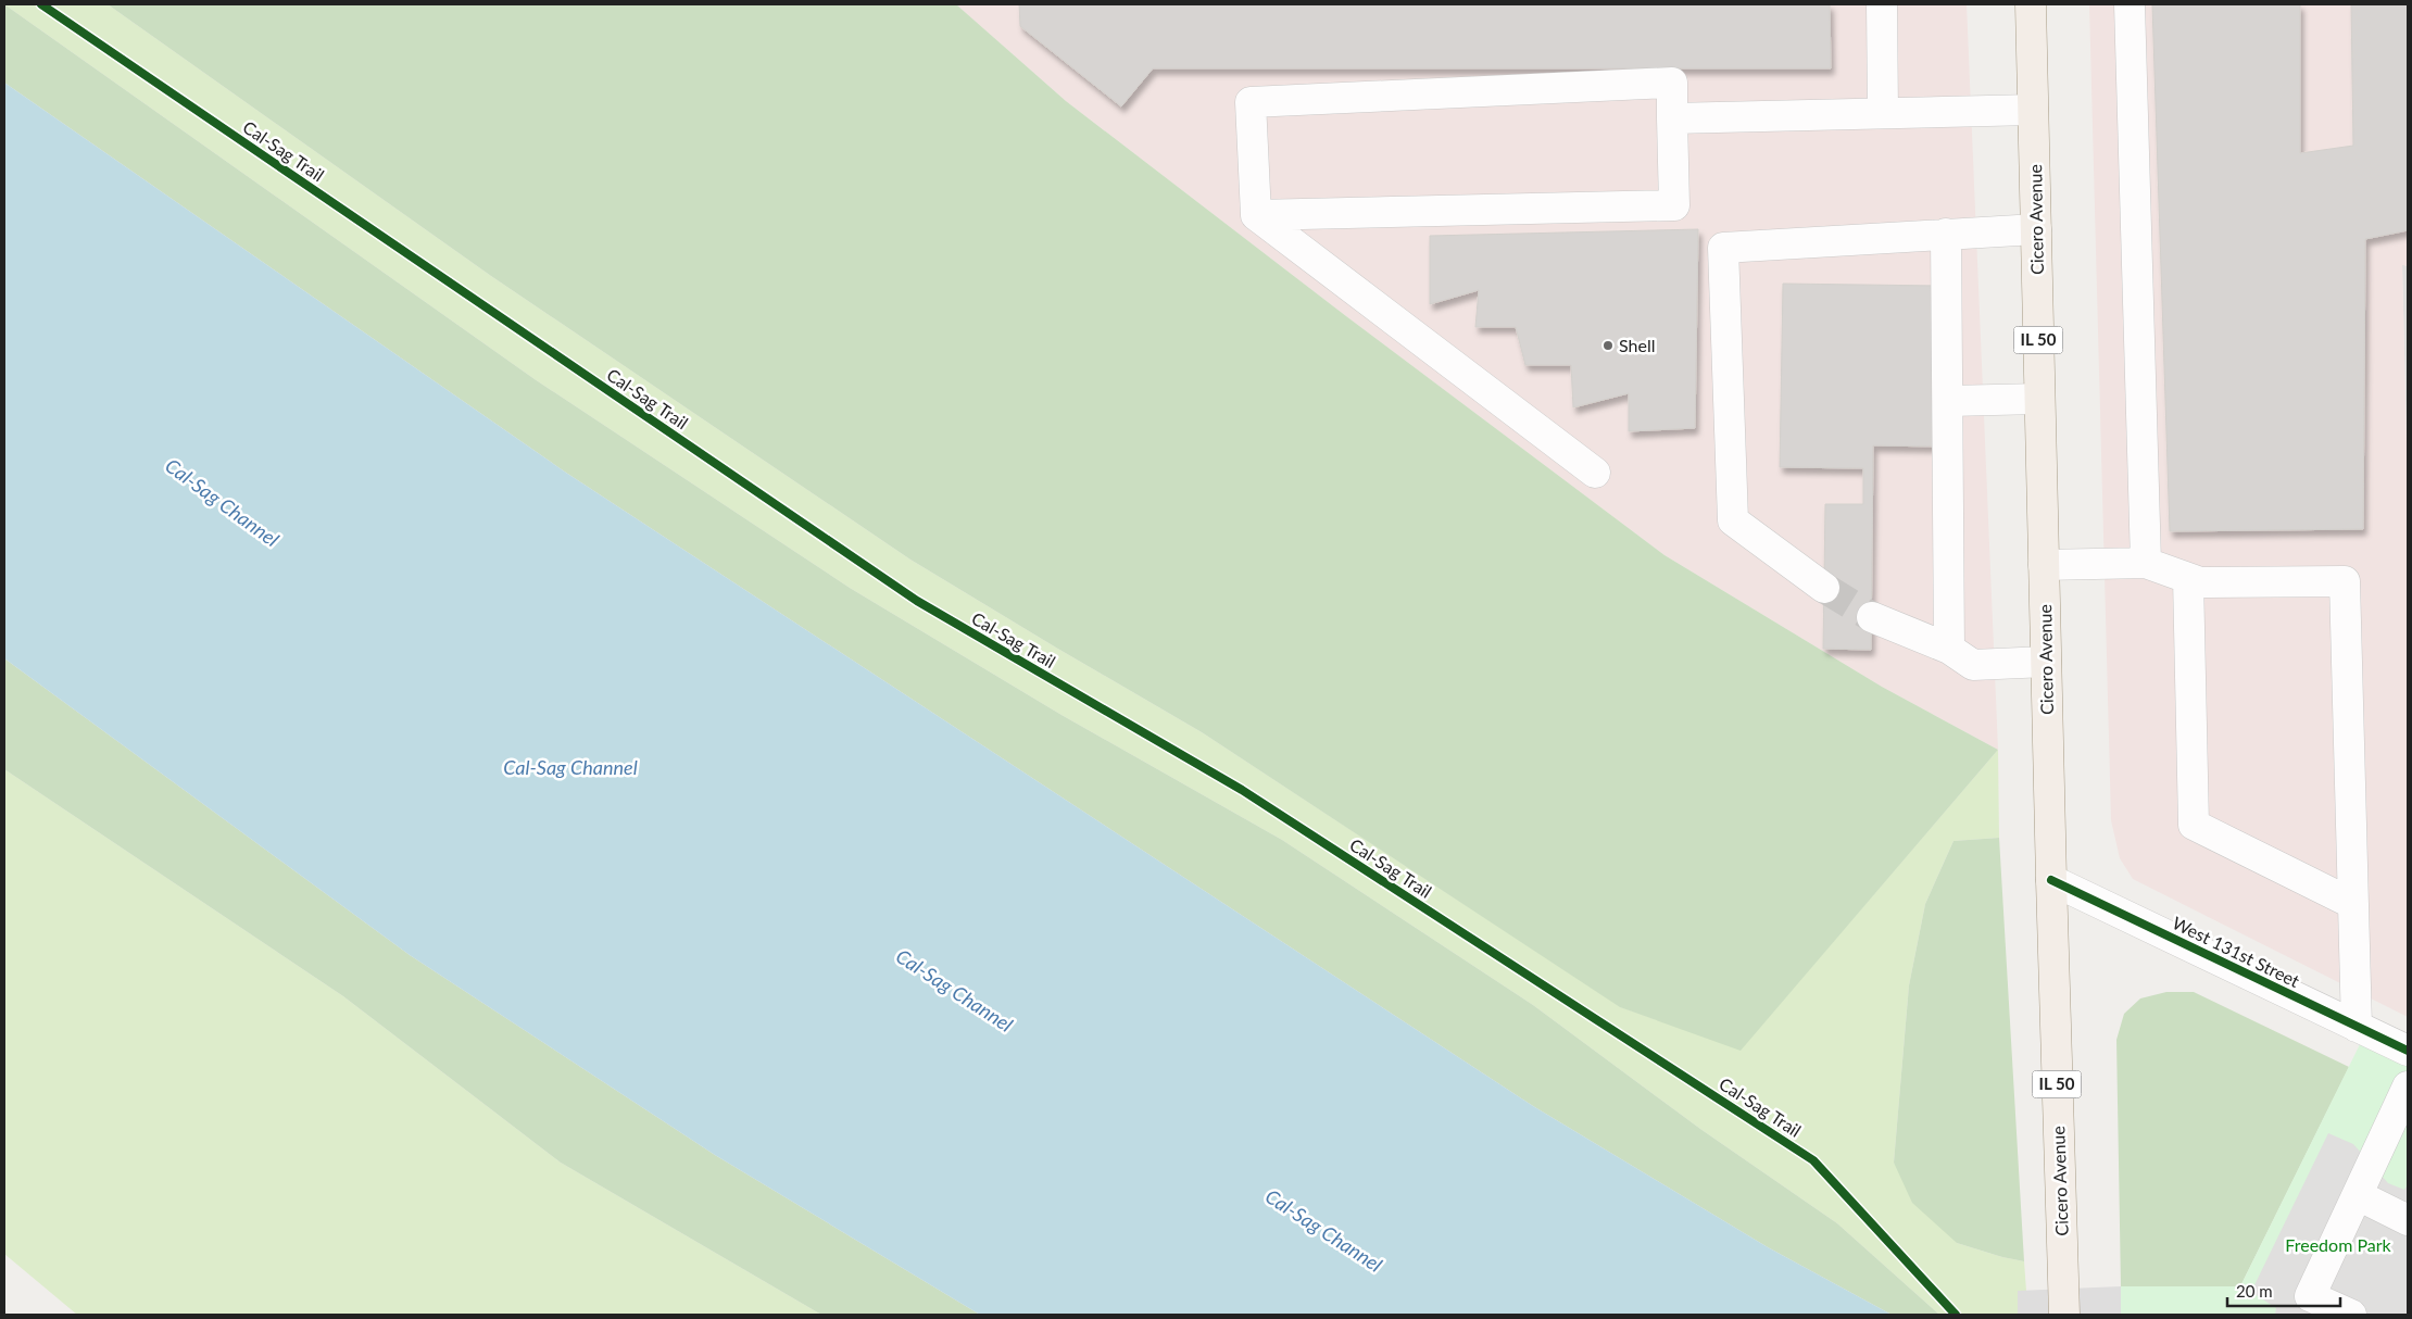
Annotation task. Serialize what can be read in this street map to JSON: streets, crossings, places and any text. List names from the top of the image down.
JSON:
{
  "streets": {
    "main road": ["Cicero Avenue", "IL 50"],
    "street": ["West 131st Street"],
    "cycle path": ["Cal-Sag Trail"]
  },
  "crossings": [
    ["Cicero Avenue", "West 131st Street"]
  ],
  "water": ["Cal-Sag Channel"],
  "parks": ["Freedom Park"],
  "places": ["Shell"],
  "scale_bar": "20 m"
}
